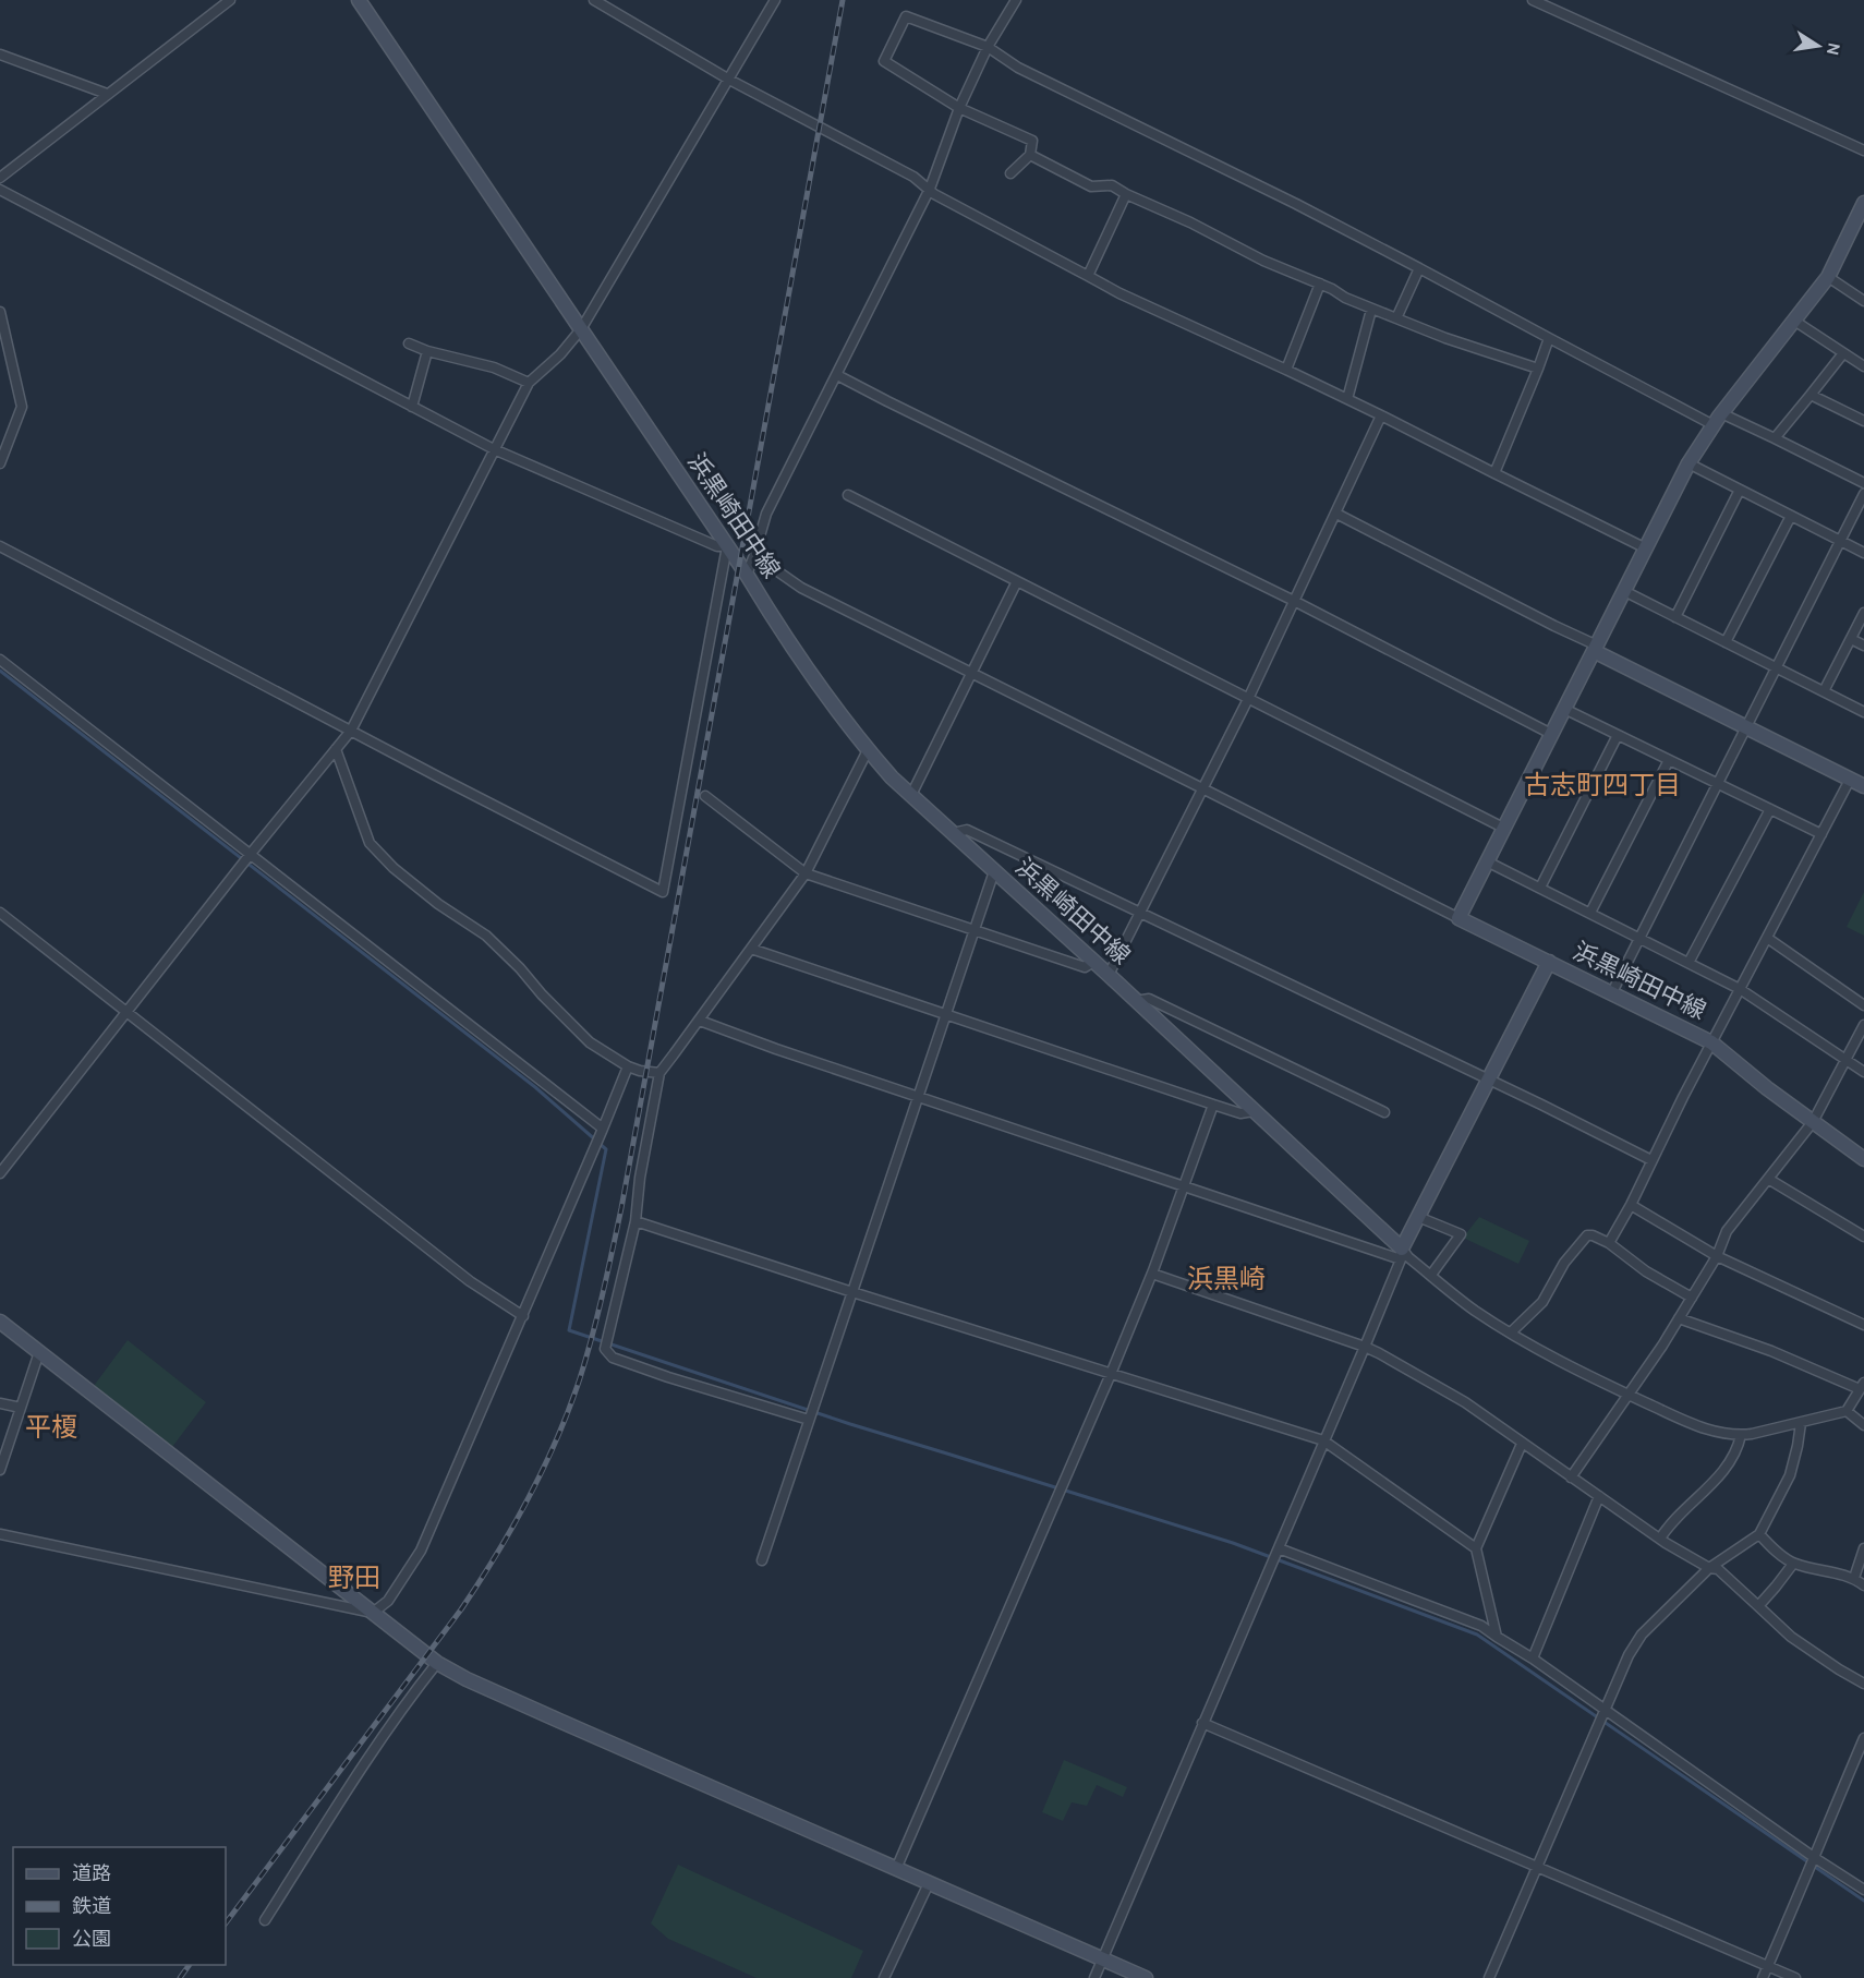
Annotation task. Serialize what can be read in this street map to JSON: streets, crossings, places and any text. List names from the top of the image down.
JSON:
{
  "streets": {
    "street": ["浜黒崎田中線"]
  },
  "districts": [
    "古志町四丁目",
    "浜黒崎",
    "平榎",
    "野田"
  ],
  "legend": ["道路", "鉄道", "公園"],
  "north": "right"
}
